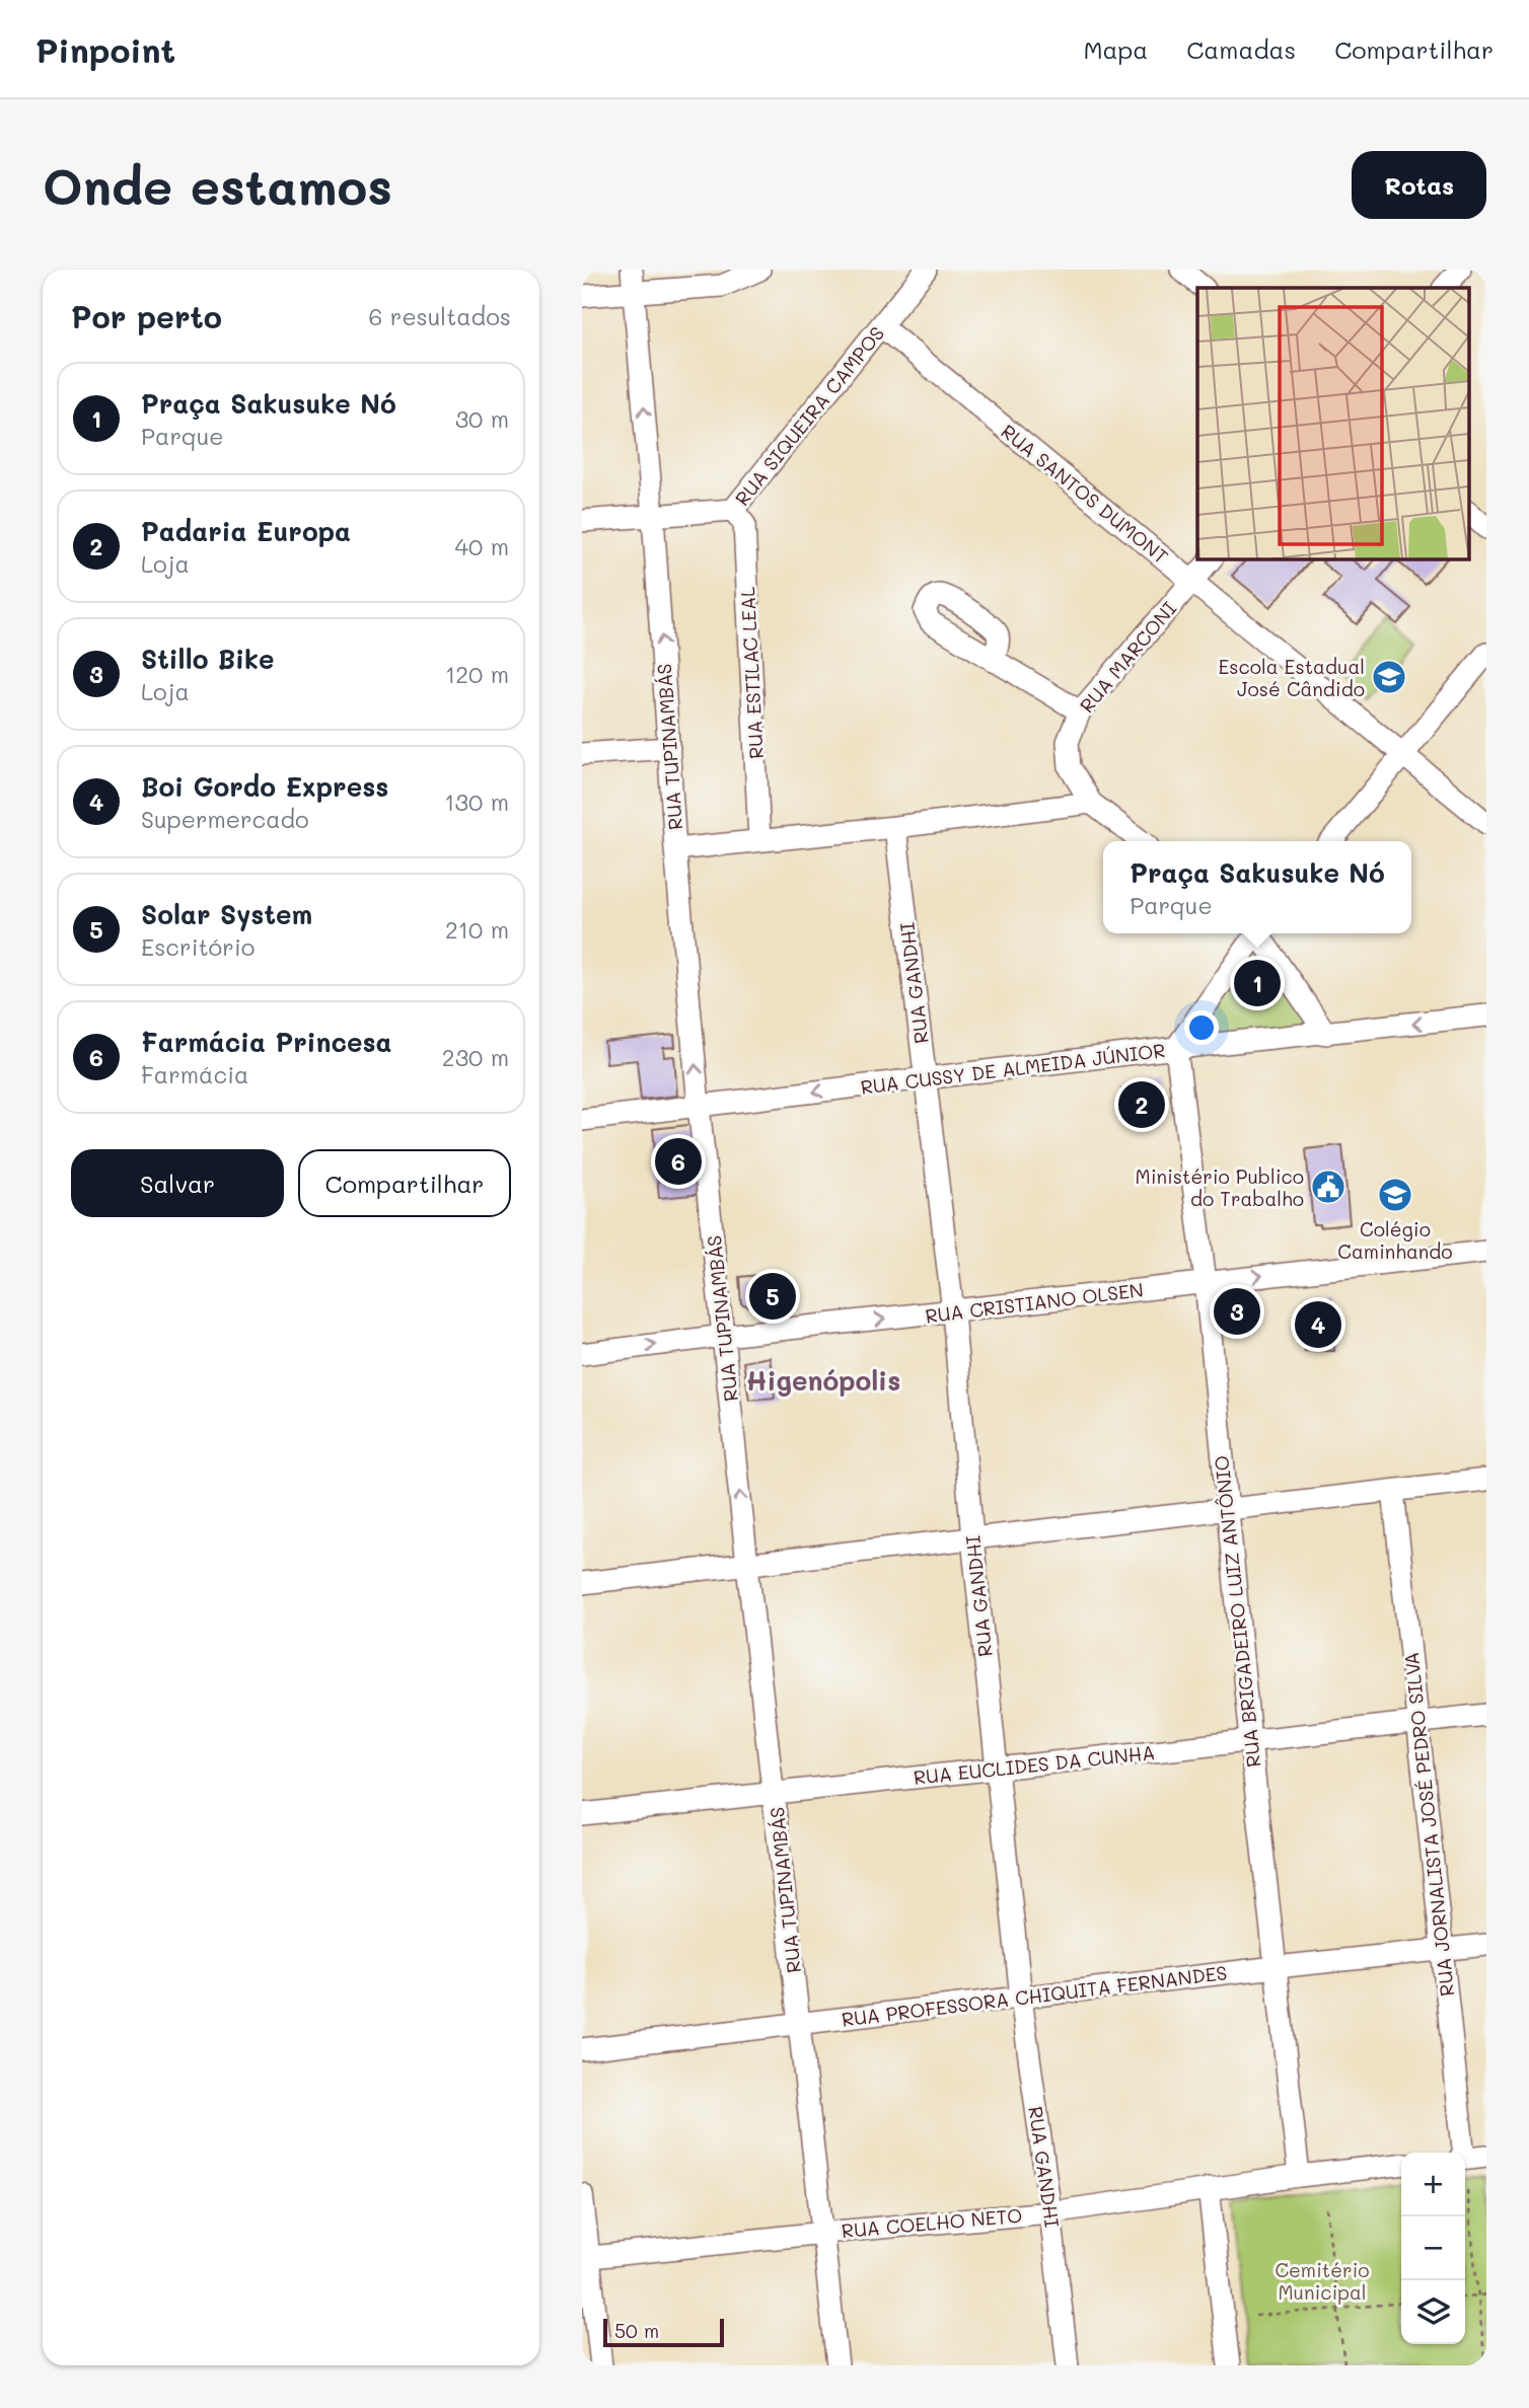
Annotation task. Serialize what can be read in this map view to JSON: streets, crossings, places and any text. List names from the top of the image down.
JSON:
{
  "streets": {
    "street": [
      "RUA SIQUEIRA CAMPOS",
      "RUA SANTOS DUMONT",
      "RUA MARCONI",
      "RUA ESTILAC LEAL",
      "RUA TUPINAMBÁS",
      "RUA GANDHI",
      "RUA CUSSY DE ALMEIDA JÚNIOR",
      "RUA CRISTIANO OLSEN",
      "RUA BRIGADEIRO LUIZ ANTÔNIO",
      "RUA EUCLIDES DA CUNHA",
      "RUA JORNALISTA JOSÉ PEDRO SILVA",
      "RUA PROFESSORA CHIQUITA FERNANDES",
      "RUA COELHO NETO"
    ]
  },
  "crossings": [
    ["RUA SIQUEIRA CAMPOS", "RUA SANTOS DUMONT"],
    ["RUA SIQUEIRA CAMPOS", "RUA ESTILAC LEAL"],
    ["RUA SIQUEIRA CAMPOS", "RUA TUPINAMBÁS"],
    ["RUA SANTOS DUMONT", "RUA MARCONI"],
    ["RUA TUPINAMBÁS", "RUA CUSSY DE ALMEIDA JÚNIOR"],
    ["RUA TUPINAMBÁS", "RUA CRISTIANO OLSEN"],
    ["RUA TUPINAMBÁS", "RUA EUCLIDES DA CUNHA"],
    ["RUA TUPINAMBÁS", "RUA PROFESSORA CHIQUITA FERNANDES"],
    ["RUA TUPINAMBÁS", "RUA COELHO NETO"],
    ["RUA GANDHI", "RUA CUSSY DE ALMEIDA JÚNIOR"],
    ["RUA GANDHI", "RUA CRISTIANO OLSEN"],
    ["RUA GANDHI", "RUA EUCLIDES DA CUNHA"],
    ["RUA GANDHI", "RUA PROFESSORA CHIQUITA FERNANDES"],
    ["RUA GANDHI", "RUA COELHO NETO"],
    ["RUA CUSSY DE ALMEIDA JÚNIOR", "RUA BRIGADEIRO LUIZ ANTÔNIO"],
    ["RUA CRISTIANO OLSEN", "RUA BRIGADEIRO LUIZ ANTÔNIO"],
    ["RUA BRIGADEIRO LUIZ ANTÔNIO", "RUA EUCLIDES DA CUNHA"],
    ["RUA BRIGADEIRO LUIZ ANTÔNIO", "RUA PROFESSORA CHIQUITA FERNANDES"],
    ["RUA BRIGADEIRO LUIZ ANTÔNIO", "RUA COELHO NETO"],
    ["RUA EUCLIDES DA CUNHA", "RUA JORNALISTA JOSÉ PEDRO SILVA"],
    ["RUA JORNALISTA JOSÉ PEDRO SILVA", "RUA PROFESSORA CHIQUITA FERNANDES"]
  ],
  "one_way": ["RUA TUPINAMBÁS", "RUA CUSSY DE ALMEIDA JÚNIOR", "RUA CRISTIANO OLSEN"],
  "districts": ["Higenópolis"],
  "parks": ["Cemitério Municipal"],
  "places": {
    "school or university": ["Escola Estadual José Cândido", "Colégio Caminhando"],
    "public building": ["Ministério Publico do Trabalho"]
  },
  "scale_bar": "50 m",
  "page": {
    "header": "Pinpoint",
    "nav": ["Mapa", "Camadas", "Compartilhar"],
    "buttons": [
      "Rotas",
      ["Salvar", "Compartilhar"]
    ],
    "title": "Onde estamos",
    "heading": ["Por perto", "6 resultados"],
    "list": [
      {
        "mark": "1",
        "name": "Praça Sakusuke Nó",
        "note": "Parque",
        "value": "30 m"
      },
      {
        "mark": "2",
        "name": "Padaria Europa",
        "note": "Loja",
        "value": "40 m"
      },
      {
        "mark": "3",
        "name": "Stillo Bike",
        "note": "Loja",
        "value": "120 m"
      },
      {
        "mark": "4",
        "name": "Boi Gordo Express",
        "note": "Supermercado",
        "value": "130 m"
      },
      {
        "mark": "5",
        "name": "Solar System",
        "note": "Escritório",
        "value": "210 m"
      },
      {
        "mark": "6",
        "name": "Farmácia Princesa",
        "note": "Farmácia",
        "value": "230 m"
      }
    ],
    "popup": ["Praça Sakusuke Nó", "Parque"],
    "pins": [
      "1",
      "2",
      "6",
      "5",
      "3",
      "4"
    ],
    "map_buttons": ["+", "−"],
    "scale": "50 m"
  }
}
